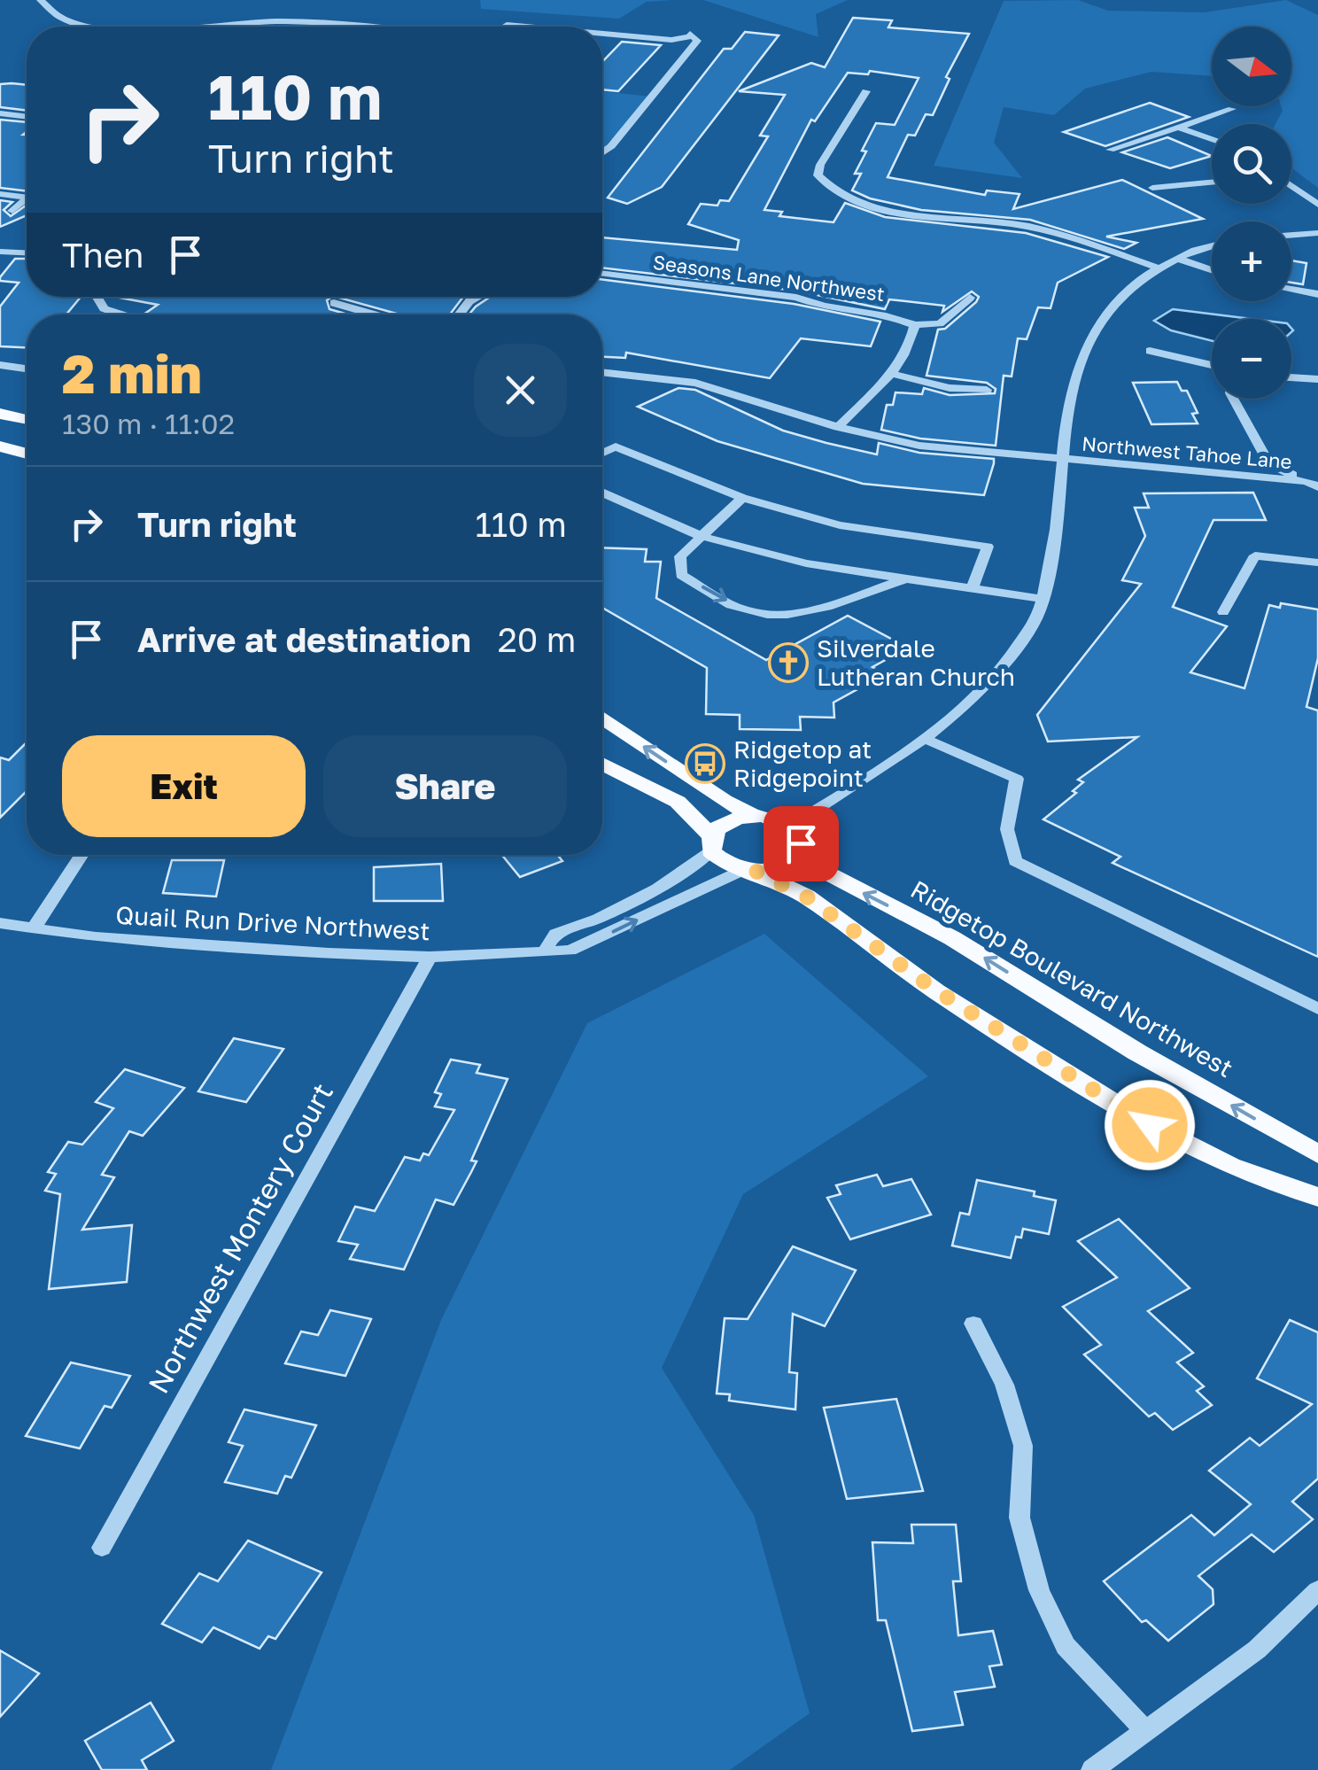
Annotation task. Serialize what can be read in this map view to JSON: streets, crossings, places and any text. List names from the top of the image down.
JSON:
{
  "streets": {
    "main road": ["Ridgetop Boulevard Northwest"],
    "street": [
      "Seasons Lane Northwest",
      "Northwest Tahoe Lane",
      "Quail Run Drive Northwest",
      "Northwest Montery Court"
    ]
  },
  "crossings": [
    ["Quail Run Drive Northwest", "Ridgetop Boulevard Northwest"],
    ["Quail Run Drive Northwest", "Northwest Montery Court"]
  ],
  "places": {
    "church": ["Silverdale Lutheran Church"],
    "bus stop": ["Ridgetop at Ridgepoint"]
  },
  "north": "right",
  "page": {
    "map_buttons": ["+", "−"],
    "turn": ["110 m", "Turn right"],
    "then": "Then",
    "heading": ["2 min", "130 m · 11:02"],
    "list": [
      {
        "name": "Turn right",
        "value": "110 m"
      },
      {
        "name": "Arrive at destination",
        "value": "20 m"
      }
    ],
    "buttons": ["Exit", "Share"]
  }
}
